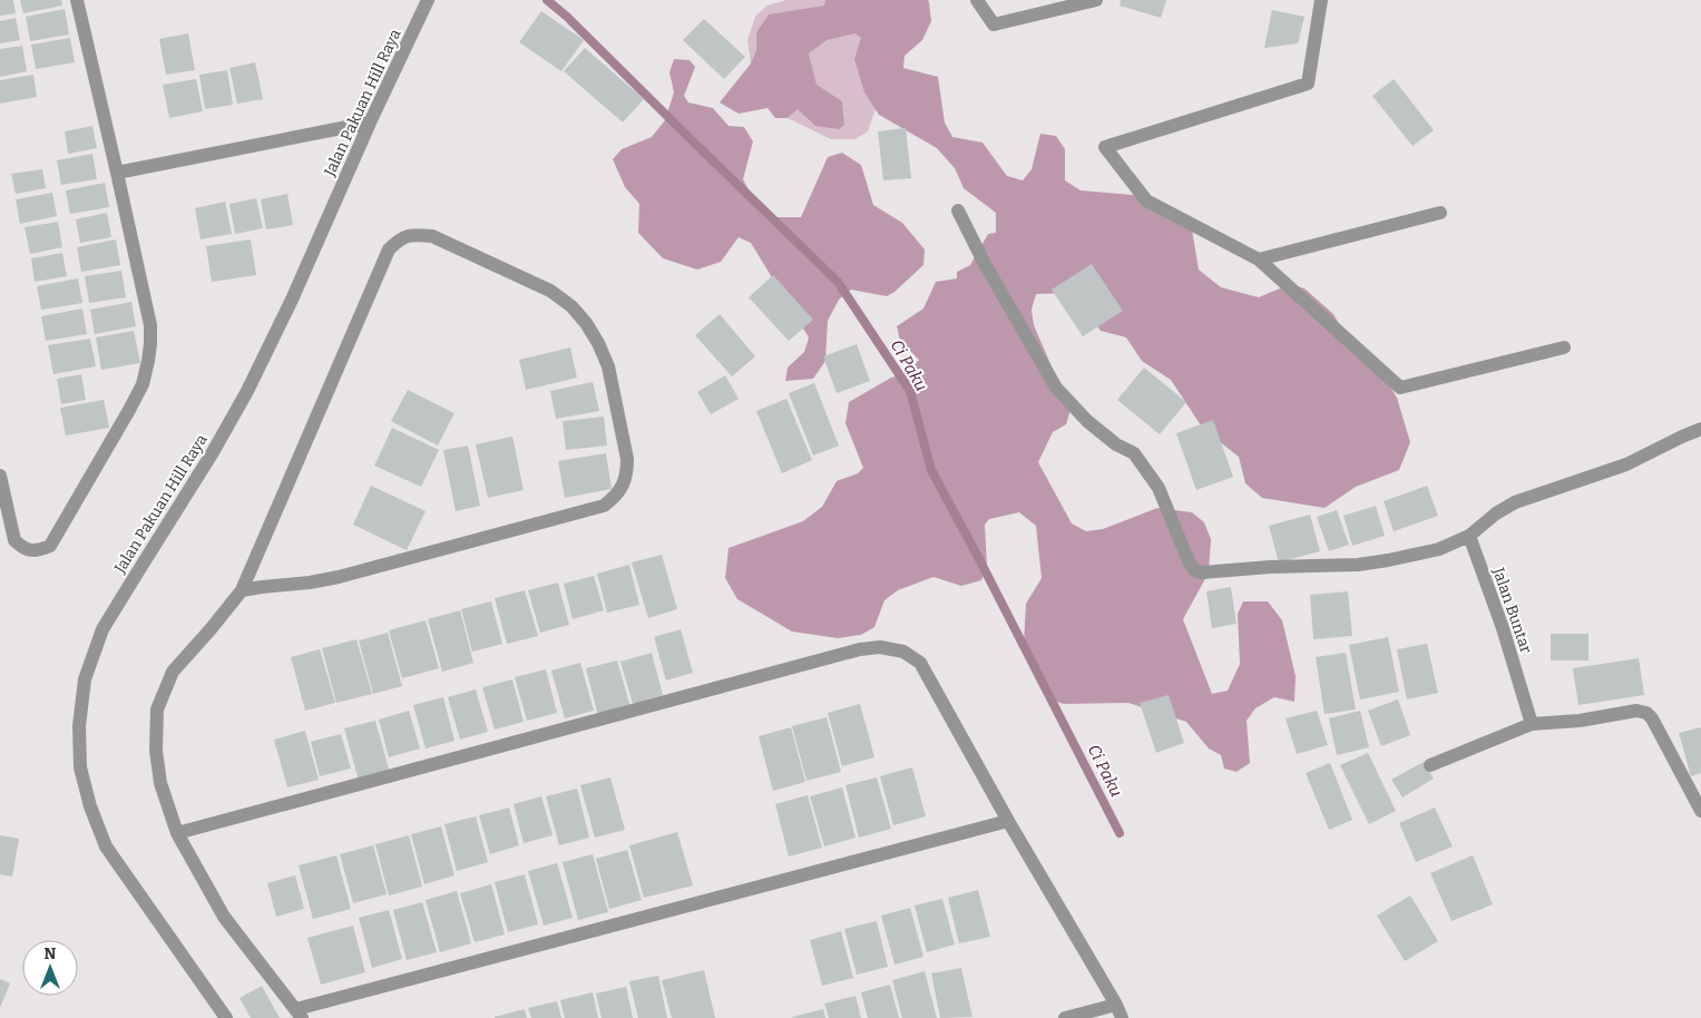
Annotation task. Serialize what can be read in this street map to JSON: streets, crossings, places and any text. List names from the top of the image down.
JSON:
{
  "streets": {
    "street": ["Jalan Pakuan Hill Raya", "Jalan Buntar"]
  },
  "water": ["Ci Paku"],
  "north": "top"
}
